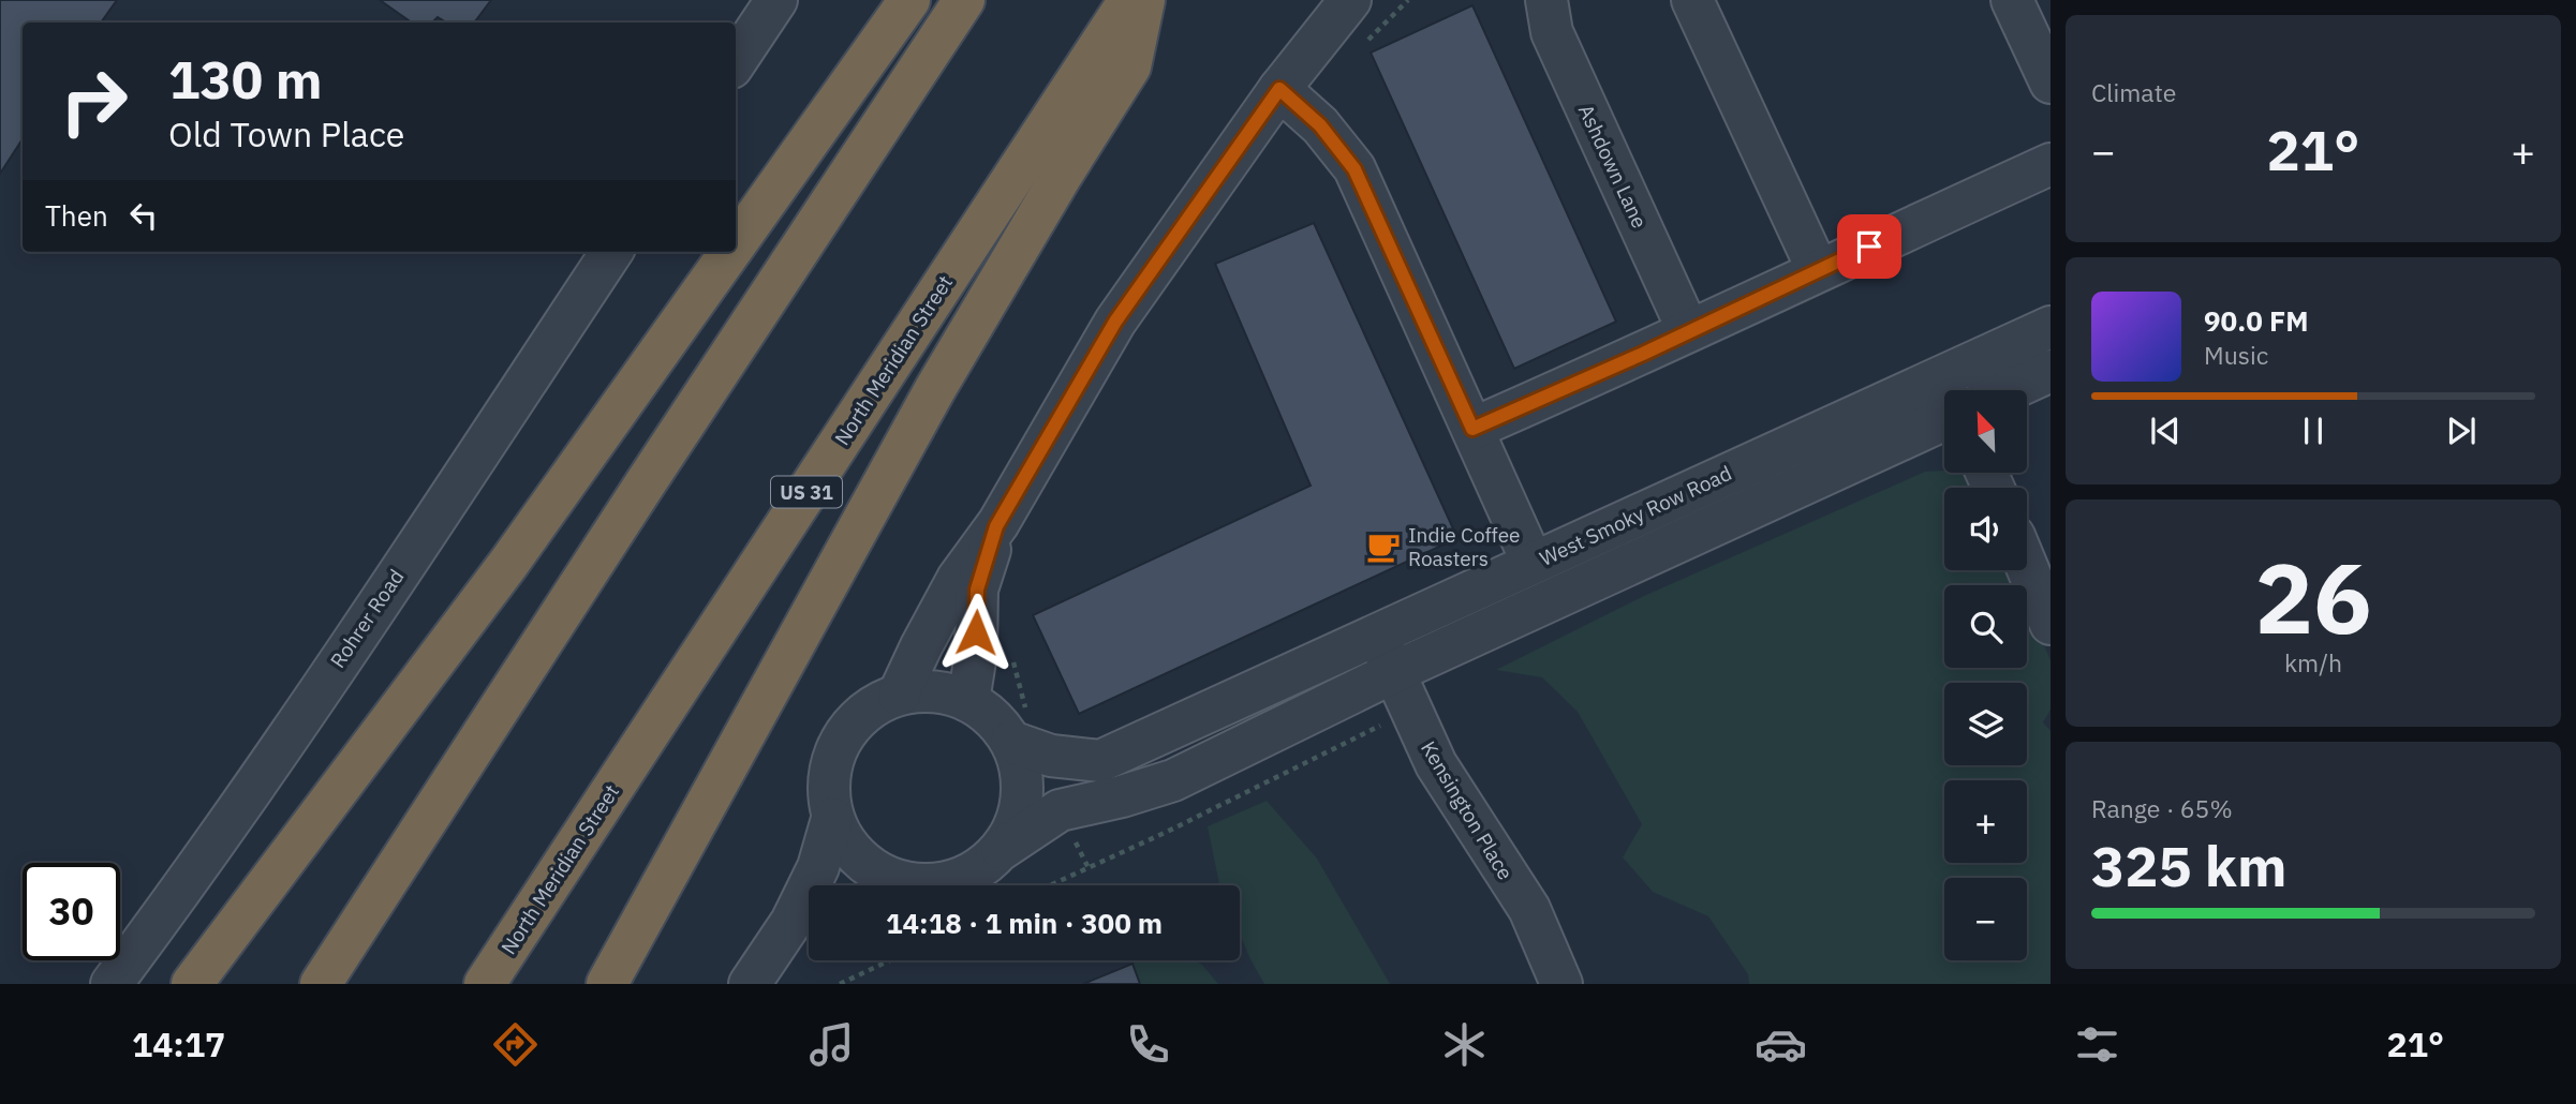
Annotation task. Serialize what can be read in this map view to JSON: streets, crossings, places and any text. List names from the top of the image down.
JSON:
{
  "streets": {
    "highway": ["North Meridian Street", "US 31"],
    "street": [
      "Ashdown Lane",
      "West Smoky Row Road",
      "Rohrer Road",
      "Kensington Place"
    ]
  },
  "crossings": [
    ["West Smoky Row Road", "Kensington Place"]
  ],
  "places": {
    "cafe": ["Indie Coffee Roasters"]
  },
  "north": "top left",
  "page": {
    "tile": [
      "Climate",
      ["26", "km/h"],
      ["Range · 65%", "325 km"]
    ],
    "turn": ["130 m", "Old Town Place"],
    "heat": ["−", "21°", "+"],
    "then": "Then",
    "song": ["90.0 FM", "Music"],
    "map_buttons": ["+", "−"],
    "limit": "30",
    "trip": "14:18 · 1 min · 300 m",
    "tabs": ["14:17", "21°"]
  }
}
